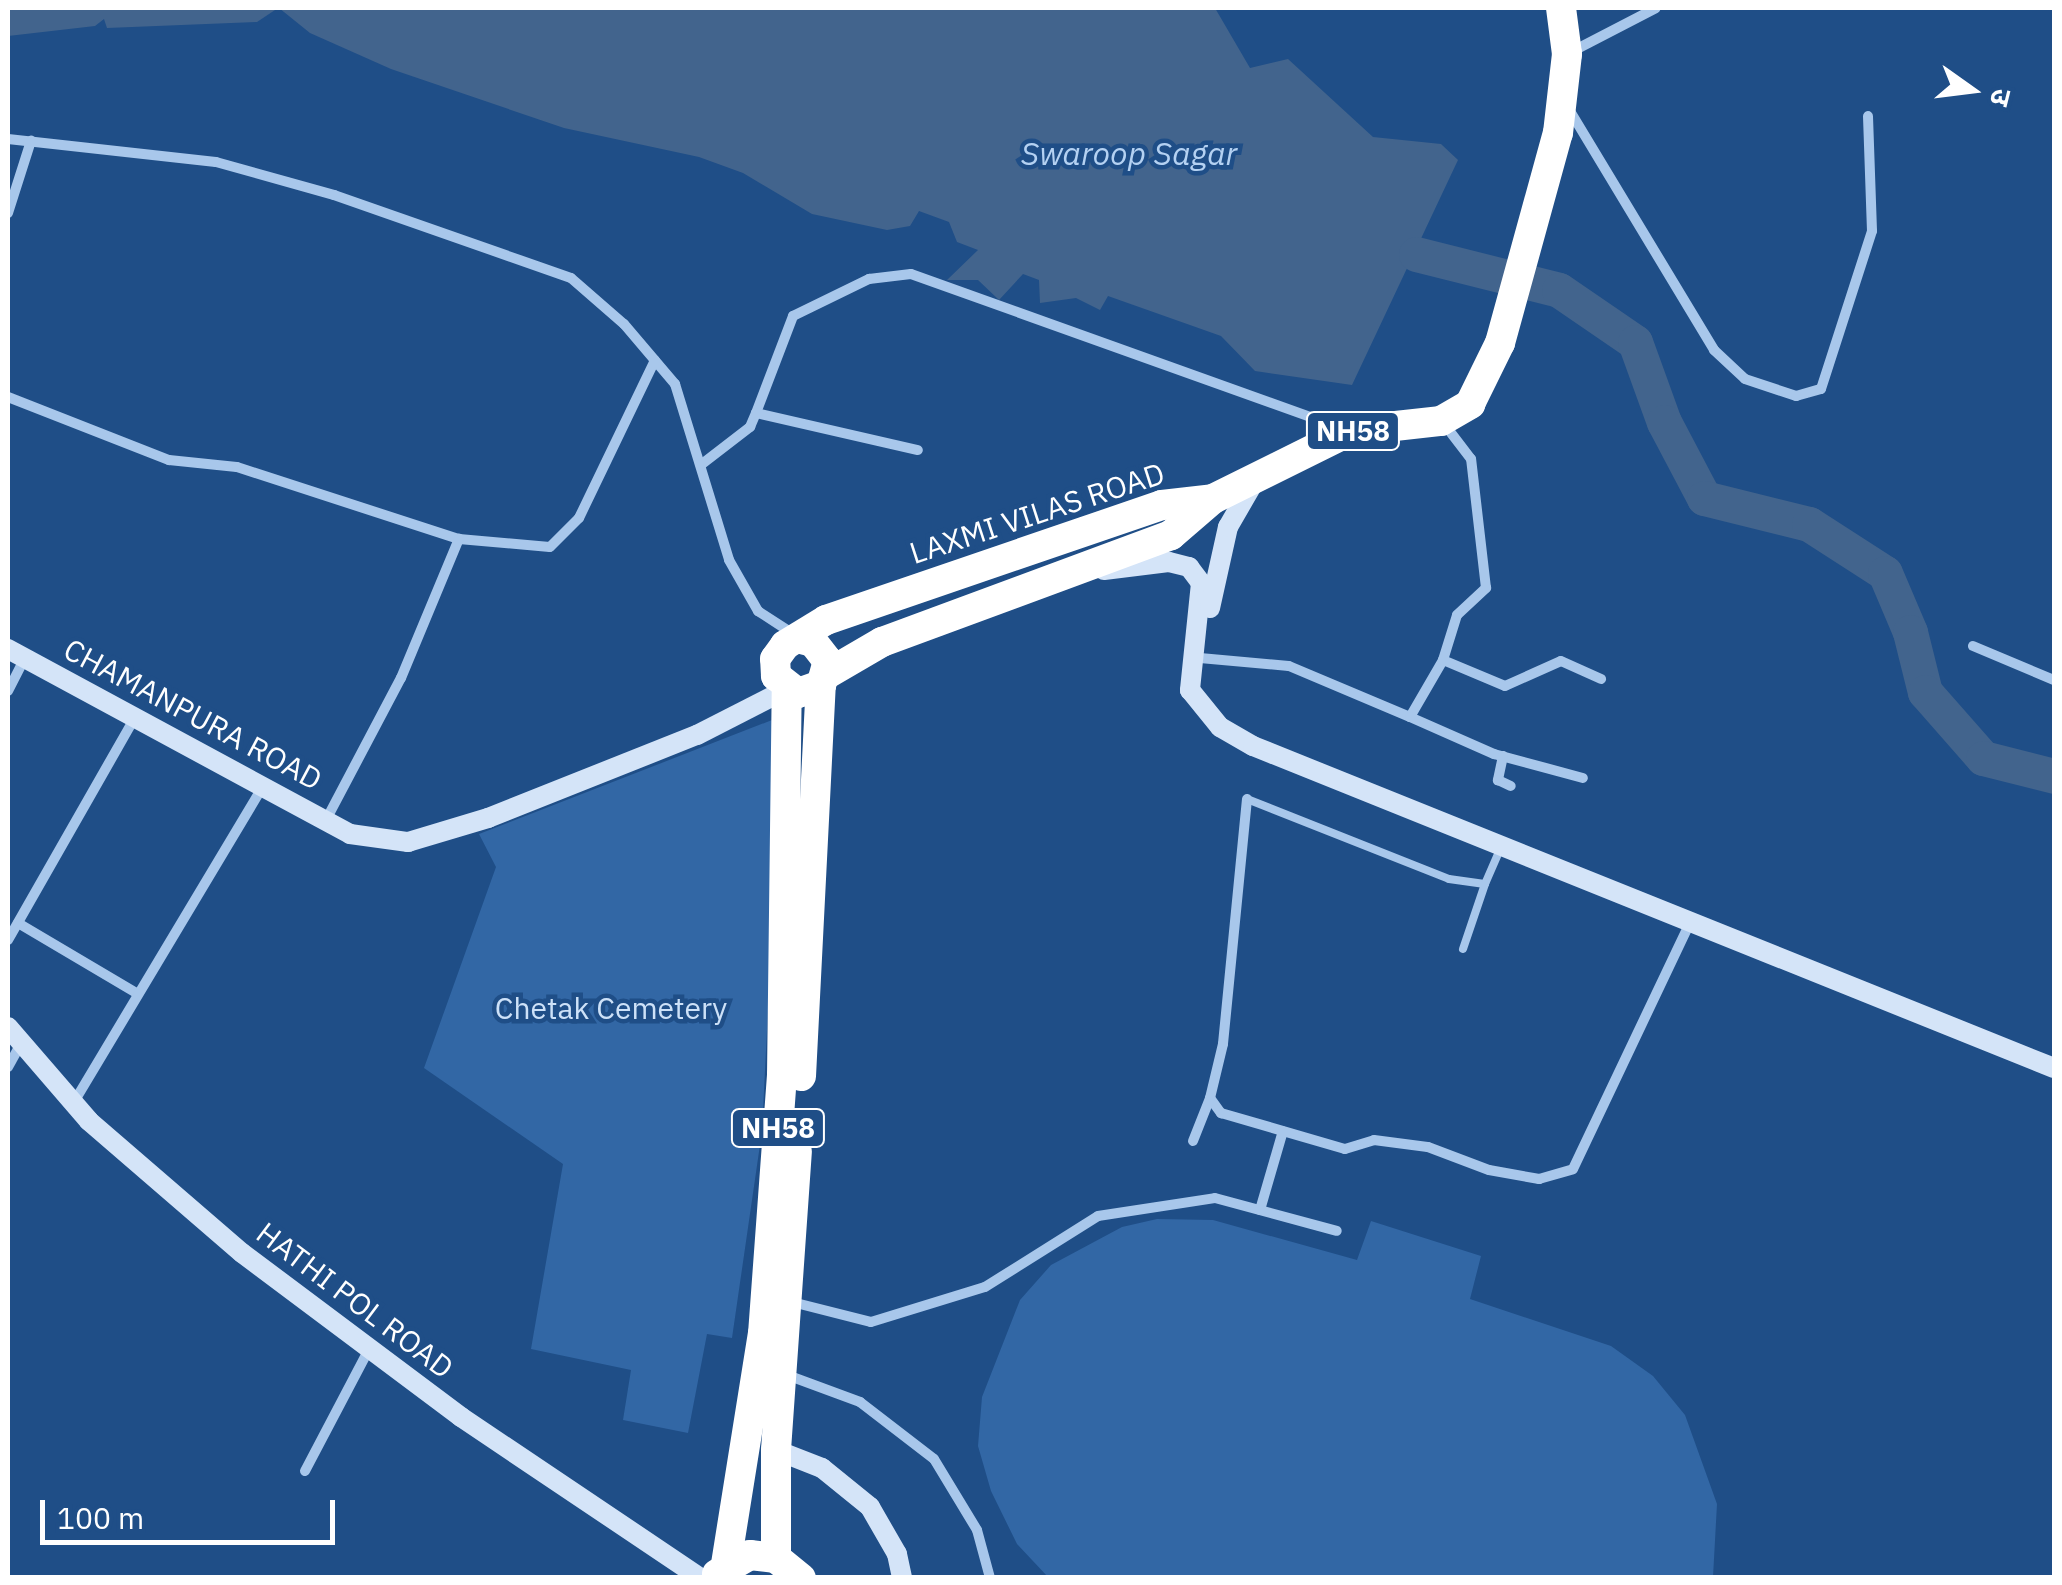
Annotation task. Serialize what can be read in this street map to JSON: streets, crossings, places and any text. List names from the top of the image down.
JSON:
{
  "streets": {
    "highway": ["NH58", "LAXMI VILAS ROAD"],
    "street": ["CHAMANPURA ROAD", "HATHI POL ROAD"]
  },
  "crossings": [
    ["NH58", "LAXMI VILAS ROAD"],
    ["NH58", "CHAMANPURA ROAD"],
    ["NH58", "HATHI POL ROAD"],
    ["LAXMI VILAS ROAD", "CHAMANPURA ROAD"]
  ],
  "water": ["Swaroop Sagar"],
  "parks": ["Chetak Cemetery"],
  "scale_bar": "100 m",
  "north": "right"
}
